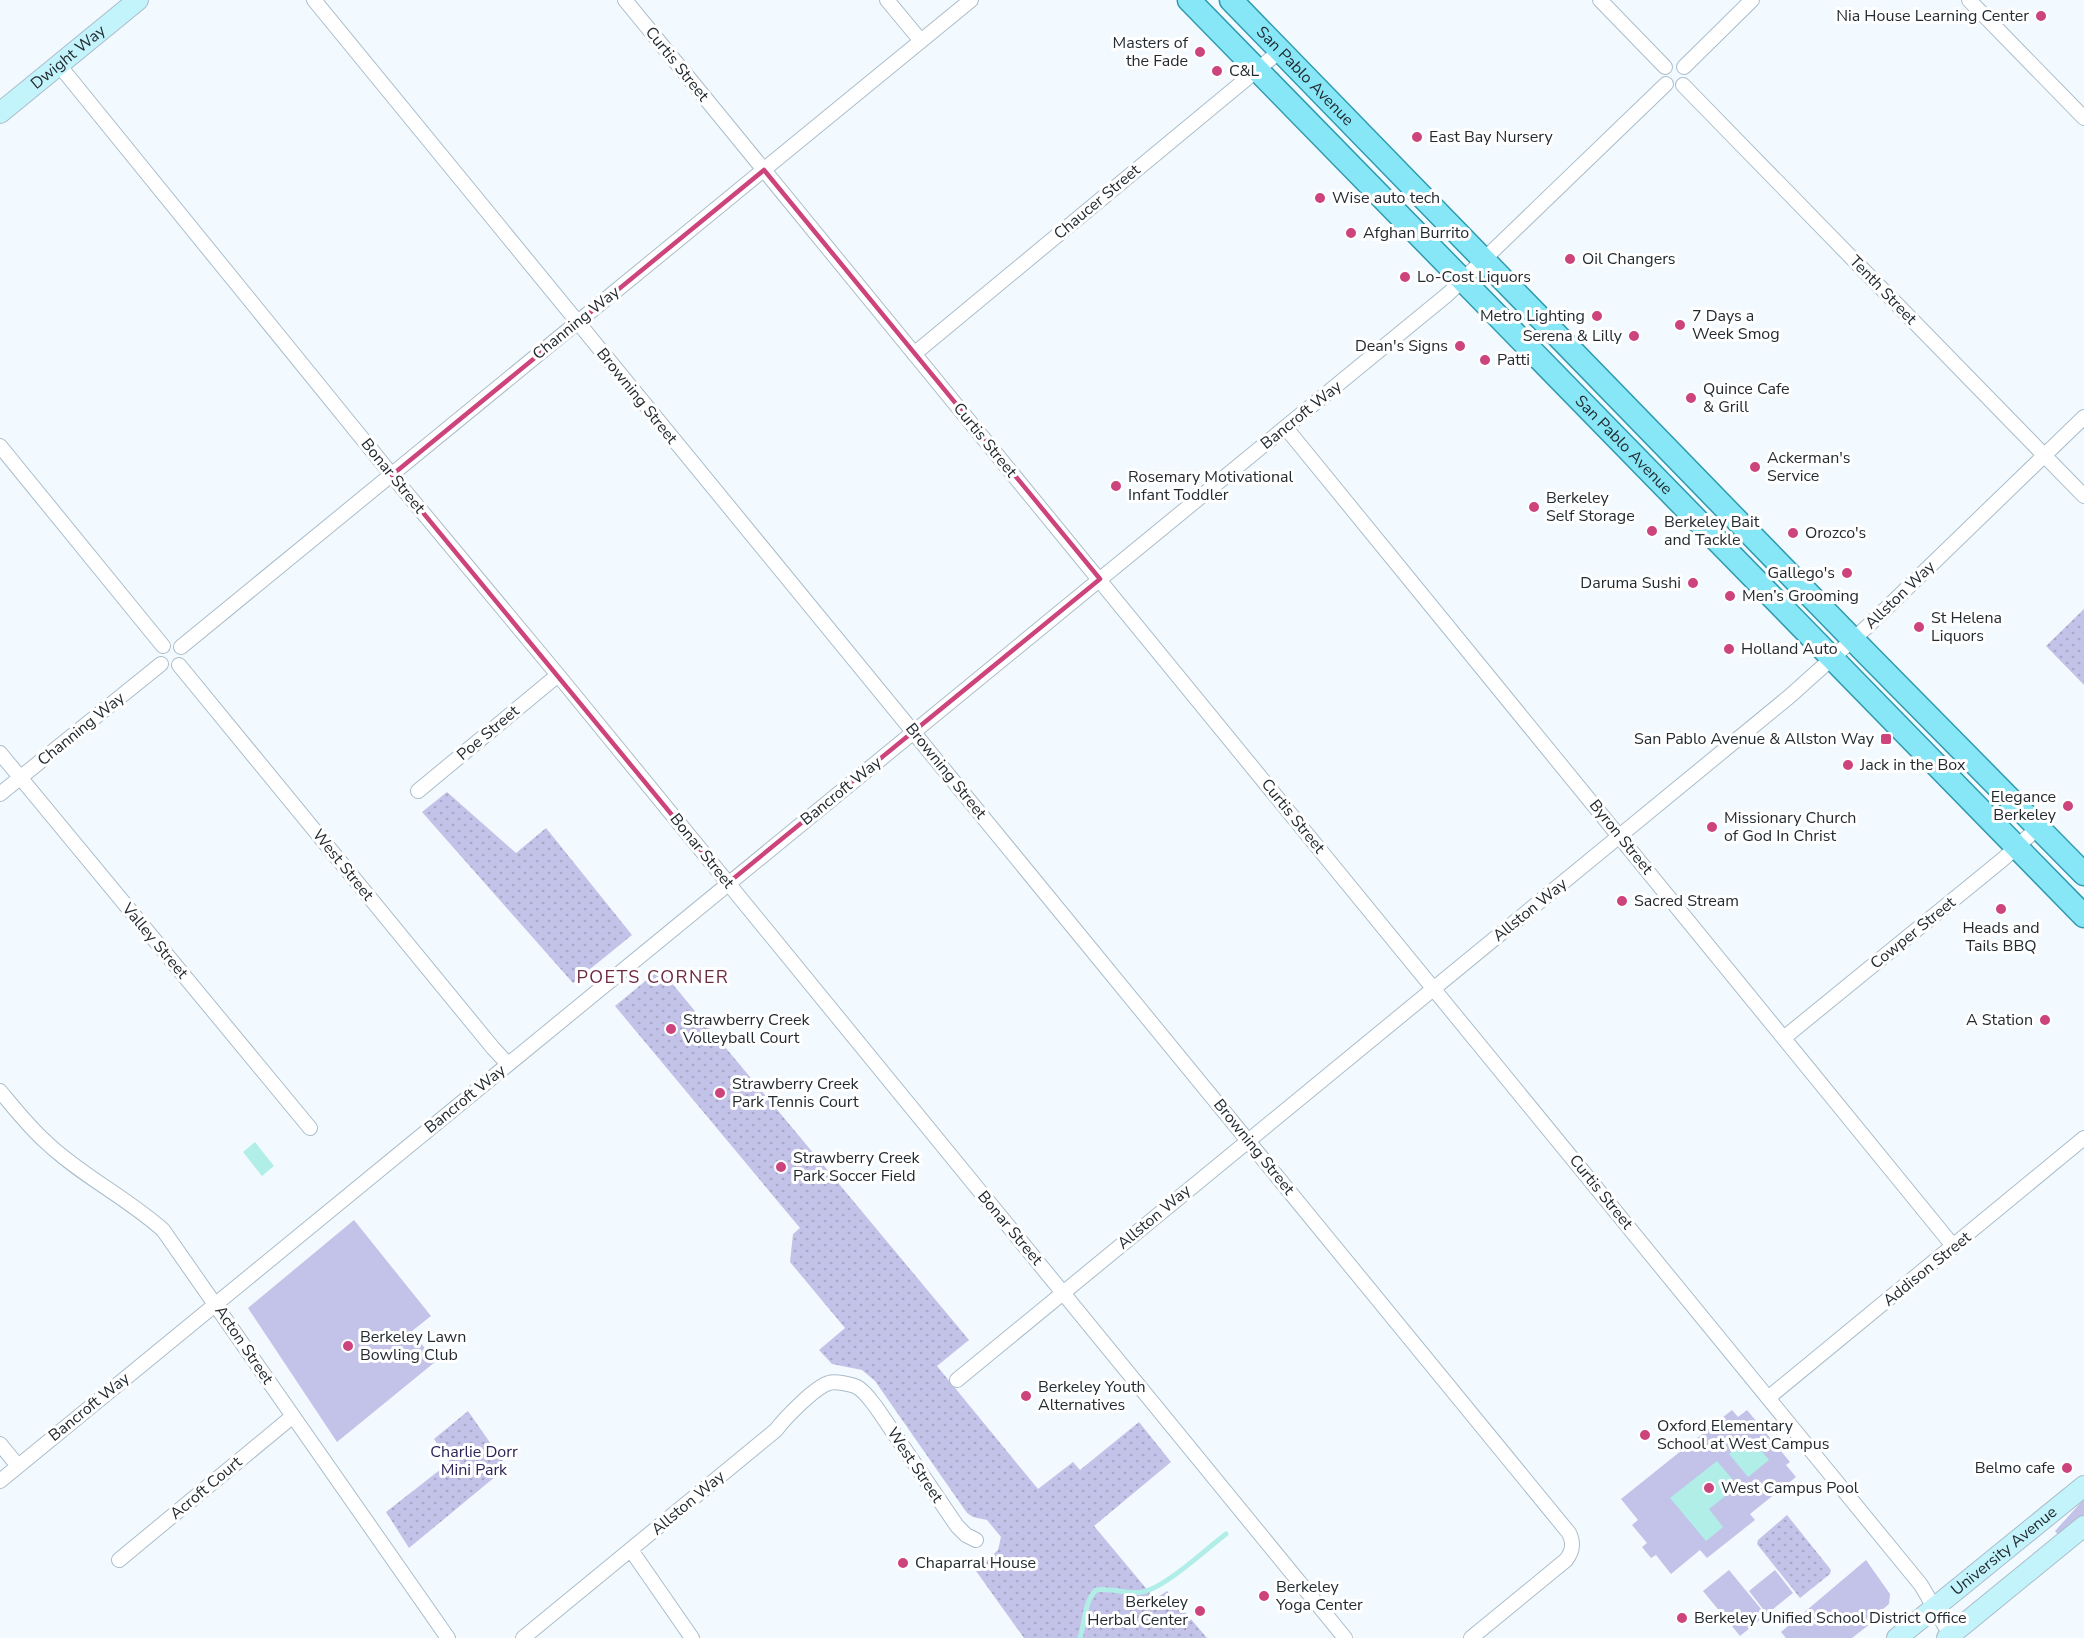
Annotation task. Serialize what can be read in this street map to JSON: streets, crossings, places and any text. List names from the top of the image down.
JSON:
{
  "streets": {
    "main road": ["Dwight Way", "San Pablo Avenue", "University Avenue"],
    "street": [
      "Curtis Street",
      "Chaucer Street",
      "Tenth Street",
      "Channing Way",
      "Browning Street",
      "Bancroft Way",
      "Bonar Street",
      "Allston Way",
      "Poe Street",
      "Byron Street",
      "West Street",
      "Cowper Street",
      "Valley Street",
      "Addison Street",
      "Acton Street",
      "Acroft Court"
    ]
  },
  "crossings": [
    ["Dwight Way", "Bonar Street"],
    ["Curtis Street", "Chaucer Street"],
    ["Curtis Street", "Channing Way"],
    ["Curtis Street", "Bancroft Way"],
    ["Curtis Street", "Allston Way"],
    ["Curtis Street", "Addison Street"],
    ["Curtis Street", "University Avenue"],
    ["San Pablo Avenue", "Chaucer Street"],
    ["San Pablo Avenue", "Bancroft Way"],
    ["San Pablo Avenue", "Allston Way"],
    ["San Pablo Avenue", "Cowper Street"],
    ["Tenth Street", "Bancroft Way"],
    ["Tenth Street", "Allston Way"],
    ["Channing Way", "Browning Street"],
    ["Channing Way", "Bonar Street"],
    ["Channing Way", "West Street"],
    ["Channing Way", "Valley Street"],
    ["Browning Street", "Bancroft Way"],
    ["Browning Street", "Allston Way"],
    ["Bancroft Way", "Bonar Street"],
    ["Bancroft Way", "Byron Street"],
    ["Bancroft Way", "West Street"],
    ["Bancroft Way", "Acton Street"],
    ["Bonar Street", "Allston Way"],
    ["Bonar Street", "Poe Street"],
    ["Allston Way", "Byron Street"],
    ["Allston Way", "West Street"],
    ["Byron Street", "Cowper Street"],
    ["Byron Street", "Addison Street"],
    ["Acton Street", "Acroft Court"]
  ],
  "districts": ["POETS CORNER"],
  "parks": ["Charlie Dorr Mini Park"],
  "places": {
    "other": [
      "Nia House Learning Center",
      "Masters of the Fade",
      "C&L",
      "East Bay Nursery",
      "Wise auto tech",
      "Afghan Burrito",
      "Oil Changers",
      "Lo-Cost Liquors",
      "Metro Lighting",
      "7 Days a Week Smog",
      "Serena & Lilly",
      "Dean's Signs",
      "Patti",
      "Quince Cafe & Grill",
      "Ackerman's Service",
      "Rosemary Motivational Infant Toddler",
      "Berkeley Self Storage",
      "Berkeley Bait and Tackle",
      "Orozco's",
      "Gallego's",
      "Daruma Sushi",
      "Men’s Grooming",
      "St Helena Liquors",
      "Holland Auto",
      "Jack in the Box",
      "Elegance Berkeley",
      "Missionary Church of God In Christ",
      "Sacred Stream",
      "Heads and Tails BBQ",
      "A Station",
      "Strawberry Creek Volleyball Court",
      "Strawberry Creek Park Tennis Court",
      "Strawberry Creek Park Soccer Field",
      "Berkeley Lawn Bowling Club",
      "Berkeley Youth Alternatives",
      "Oxford Elementary School at West Campus",
      "Belmo cafe",
      "West Campus Pool",
      "Chaparral House",
      "Berkeley Yoga Center",
      "Berkeley Herbal Center",
      "Berkeley Unified School District Office"
    ],
    "transit": ["San Pablo Avenue & Allston Way"]
  }
}
